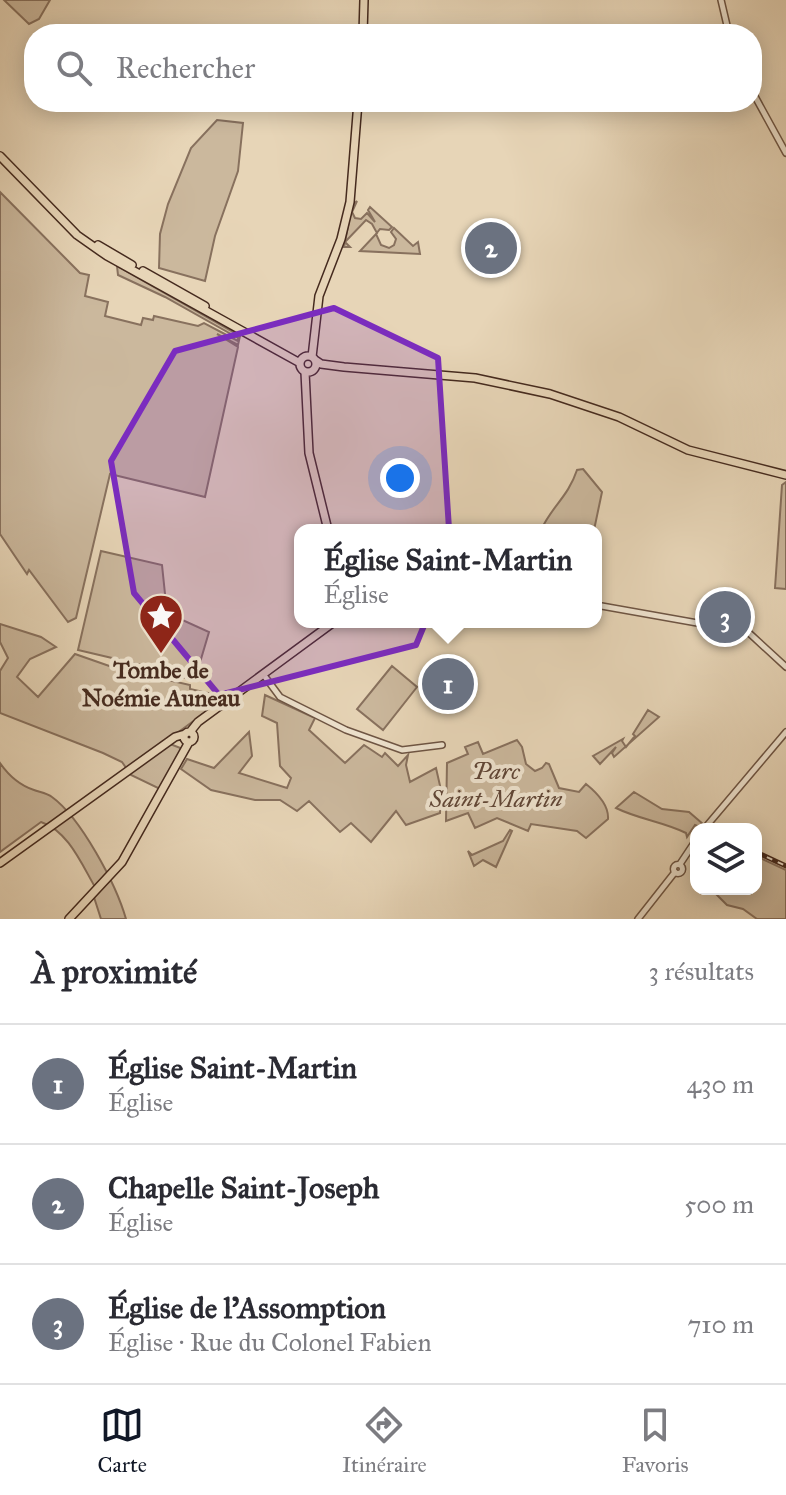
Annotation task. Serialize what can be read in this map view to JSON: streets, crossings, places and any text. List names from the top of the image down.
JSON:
{
  "parks": ["Parc Saint-Martin"],
  "places": {
    "place": ["Tombe de Noémie Auneau"]
  },
  "page": {
    "search": "Rechercher",
    "pins": ["2", "3", "1"],
    "popup": ["Église Saint-Martin", "Église"],
    "heading": ["À proximité", "3 résultats"],
    "list": [
      {
        "mark": "1",
        "name": "Église Saint-Martin",
        "note": "Église",
        "value": "430 m"
      },
      {
        "mark": "2",
        "name": "Chapelle Saint-Joseph",
        "note": "Église",
        "value": "500 m"
      },
      {
        "mark": "3",
        "name": "Église de l'Assomption",
        "note": "Église · Rue du Colonel Fabien",
        "value": "710 m"
      }
    ],
    "nav": ["Carte", "Itinéraire", "Favoris"]
  }
}
